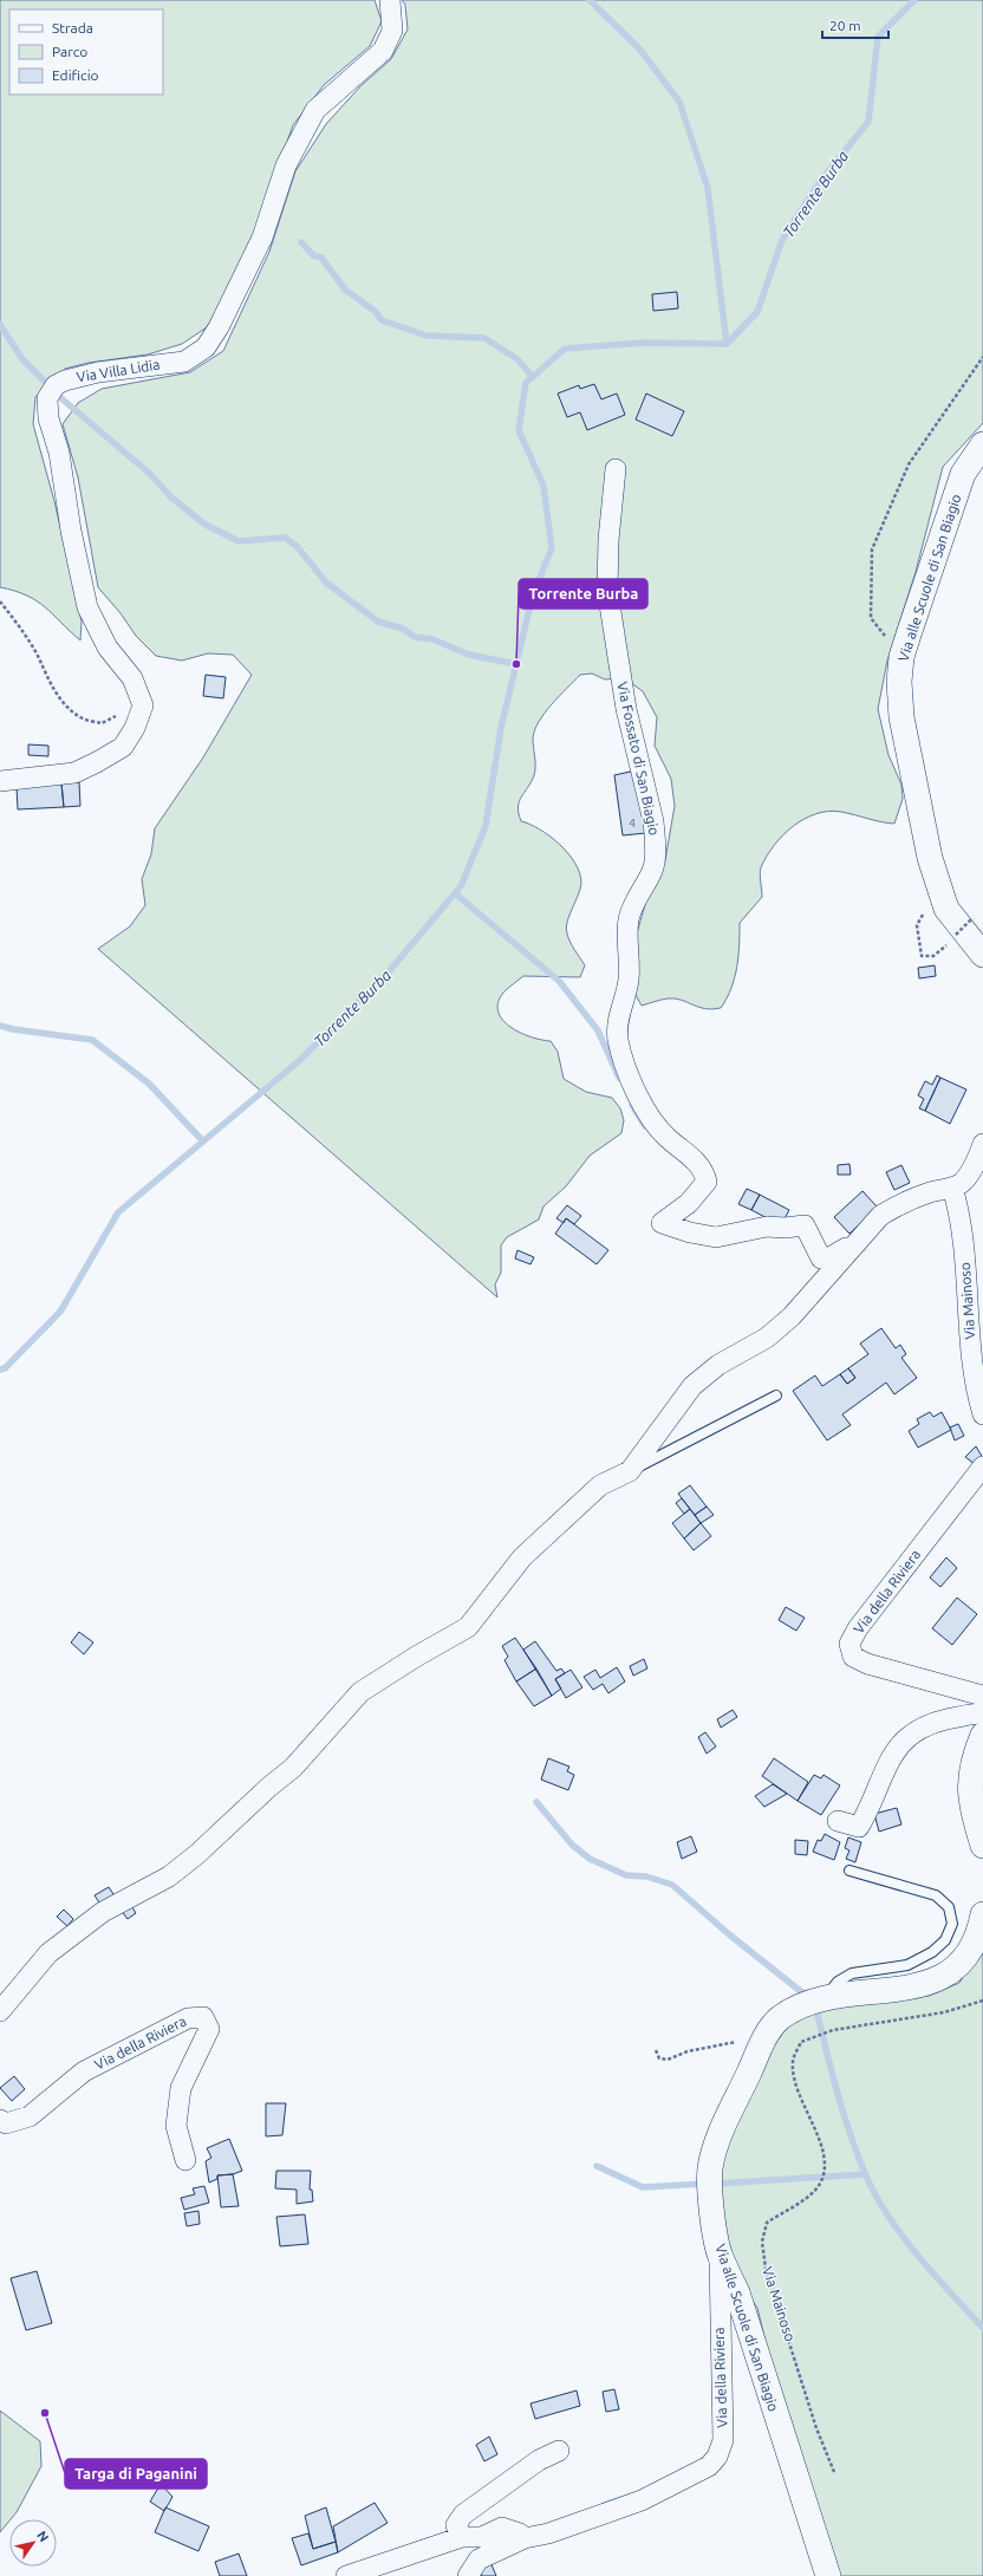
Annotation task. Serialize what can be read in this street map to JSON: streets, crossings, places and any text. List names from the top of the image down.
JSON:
{
  "streets": {
    "street": [
      "Via Villa Lidia",
      "Via alle Scuole di San Biagio",
      "Via Fossato di San Biagio",
      "Via Mainoso",
      "Via della Riviera"
    ]
  },
  "crossings": [
    ["Via alle Scuole di San Biagio", "Via della Riviera"]
  ],
  "water": ["Torrente Burba"],
  "places": ["Torrente Burba", "Targa di Paganini"],
  "house_numbers": ["4"],
  "legend": ["Strada", "Parco", "Edificio"],
  "scale_bar": "20 m",
  "north": "top right"
}
